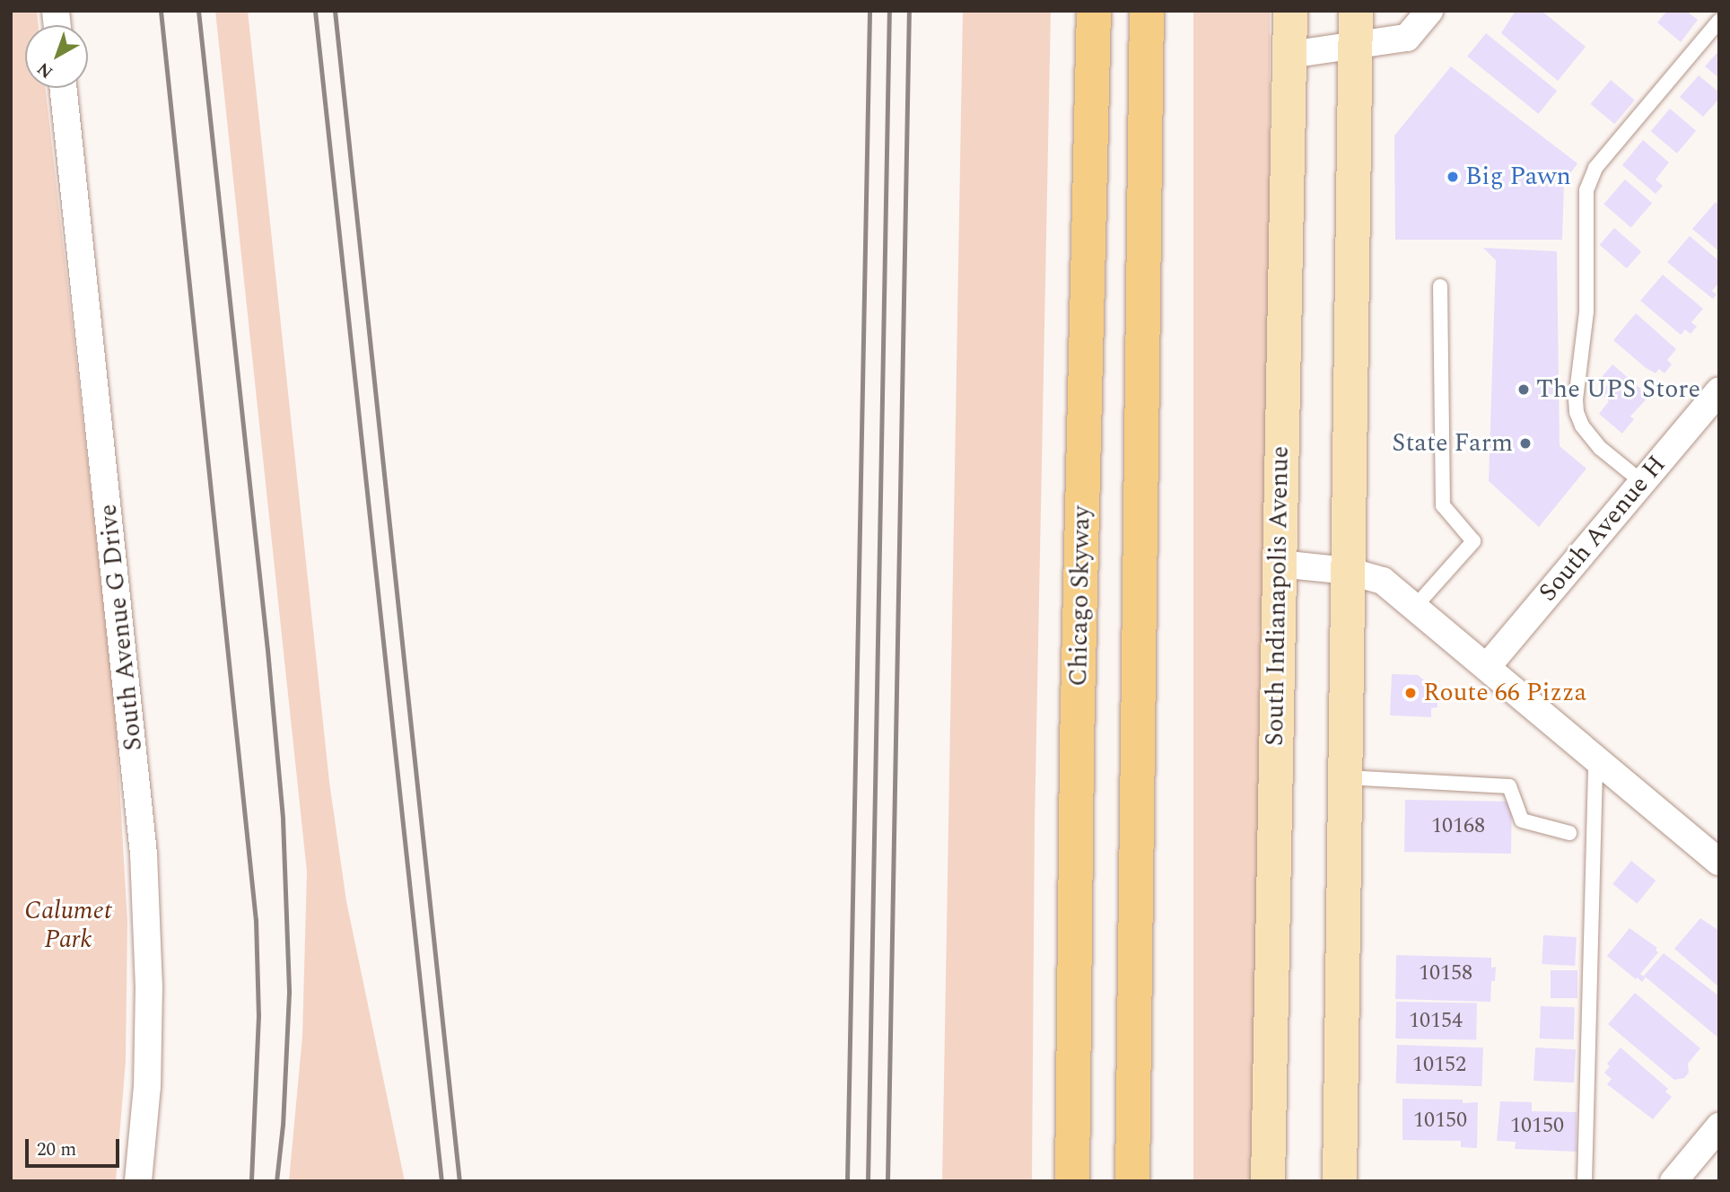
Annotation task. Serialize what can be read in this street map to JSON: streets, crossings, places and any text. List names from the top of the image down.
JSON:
{
  "streets": {
    "highway": ["Chicago Skyway"],
    "main road": ["South Indianapolis Avenue"],
    "street": ["South Avenue H", "South Avenue G Drive"]
  },
  "parks": ["Calumet Park"],
  "places": [
    "Big Pawn",
    "The UPS Store",
    "State Farm",
    "Route 66 Pizza"
  ],
  "house_numbers": [
    "10168",
    "10158",
    "10154",
    "10152",
    "10150",
    "10150"
  ],
  "scale_bar": "20 m",
  "north": "bottom left"
}
